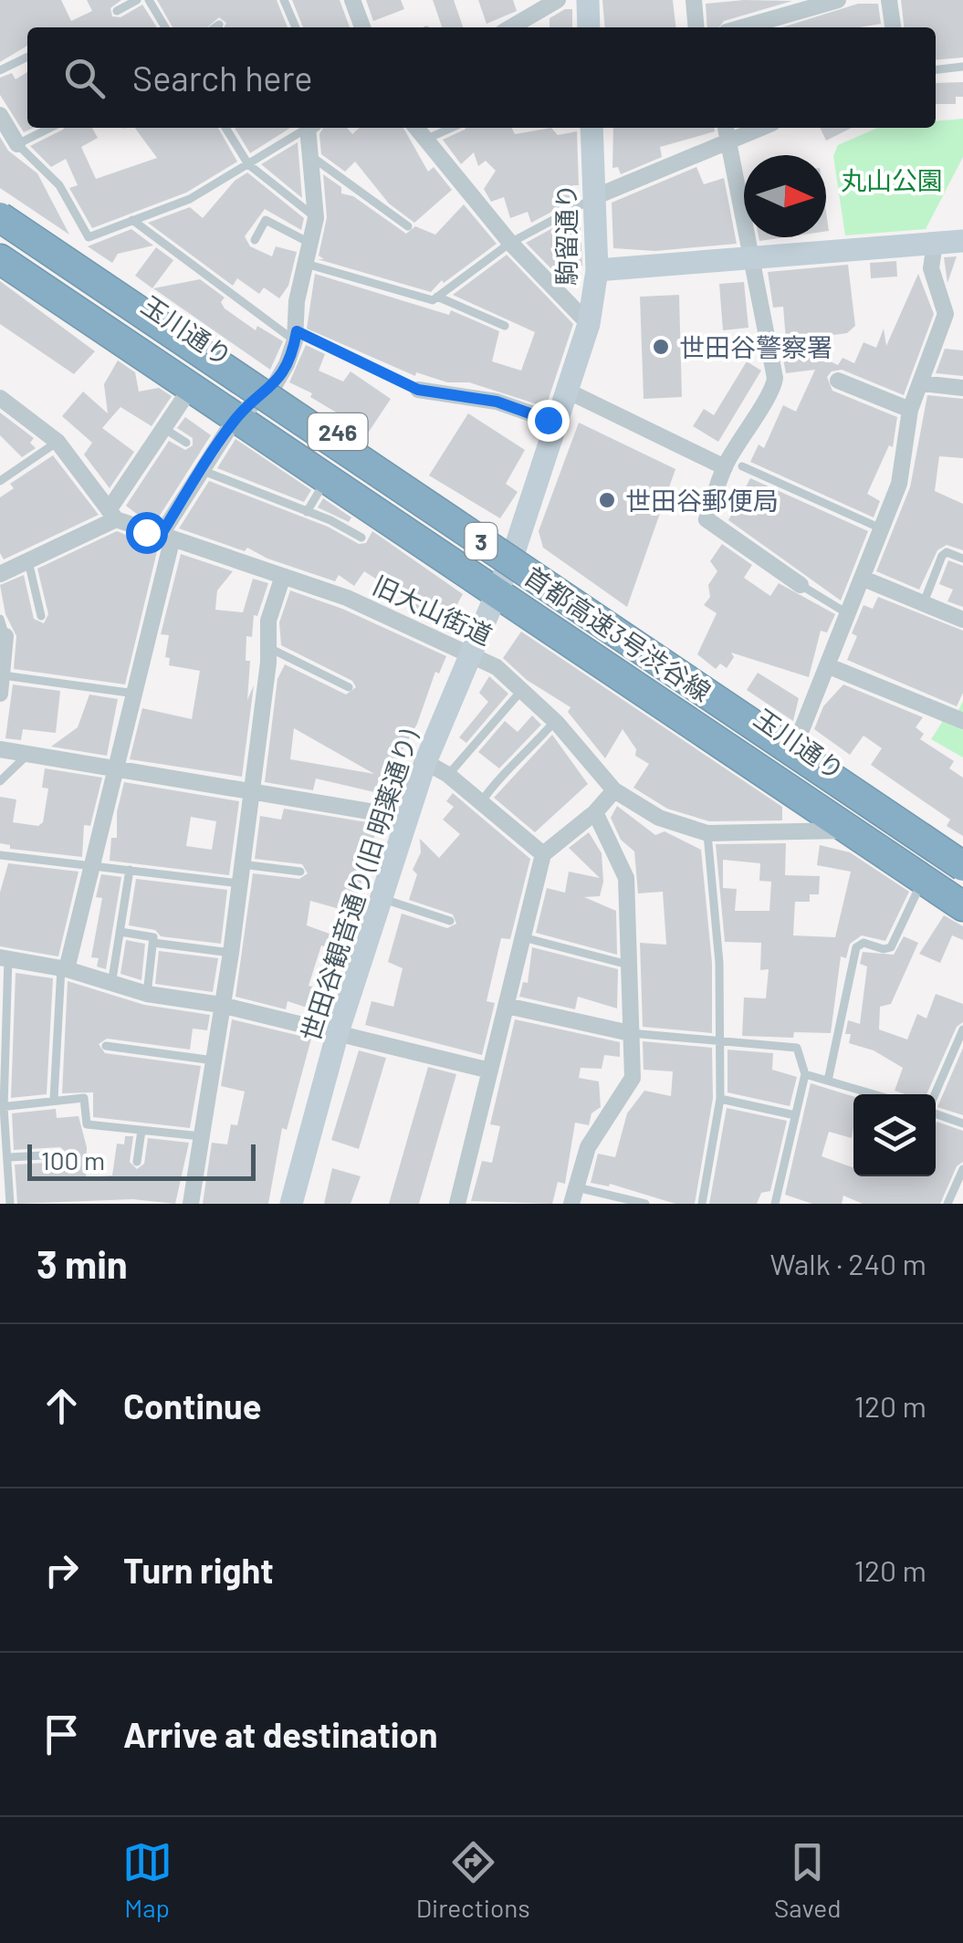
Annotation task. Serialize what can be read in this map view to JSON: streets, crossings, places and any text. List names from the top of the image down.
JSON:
{
  "streets": {
    "highway": [
      "玉川通り",
      "246",
      "3",
      "首都高速3号渋谷線"
    ],
    "street": ["駒留通り", "旧大山街道", "世田谷観音通り(旧 明薬通り)"]
  },
  "crossings": [
    ["駒留通り", "玉川通り"],
    ["駒留通り", "世田谷観音通り(旧 明薬通り)"],
    ["玉川通り", "旧大山街道"],
    ["玉川通り", "世田谷観音通り(旧 明薬通り)"],
    ["旧大山街道", "世田谷観音通り(旧 明薬通り)"]
  ],
  "parks": ["丸山公園"],
  "places": ["世田谷警察署", "世田谷郵便局"],
  "scale_bar": "100 m",
  "north": "right",
  "page": {
    "search": "Search here",
    "scale": "100 m",
    "heading": ["3 min", "Walk · 240 m"],
    "list": [
      ["Continue", "120 m"],
      ["Turn right", "120 m"],
      "Arrive at destination"
    ],
    "nav": ["Map", "Directions", "Saved"]
  }
}
